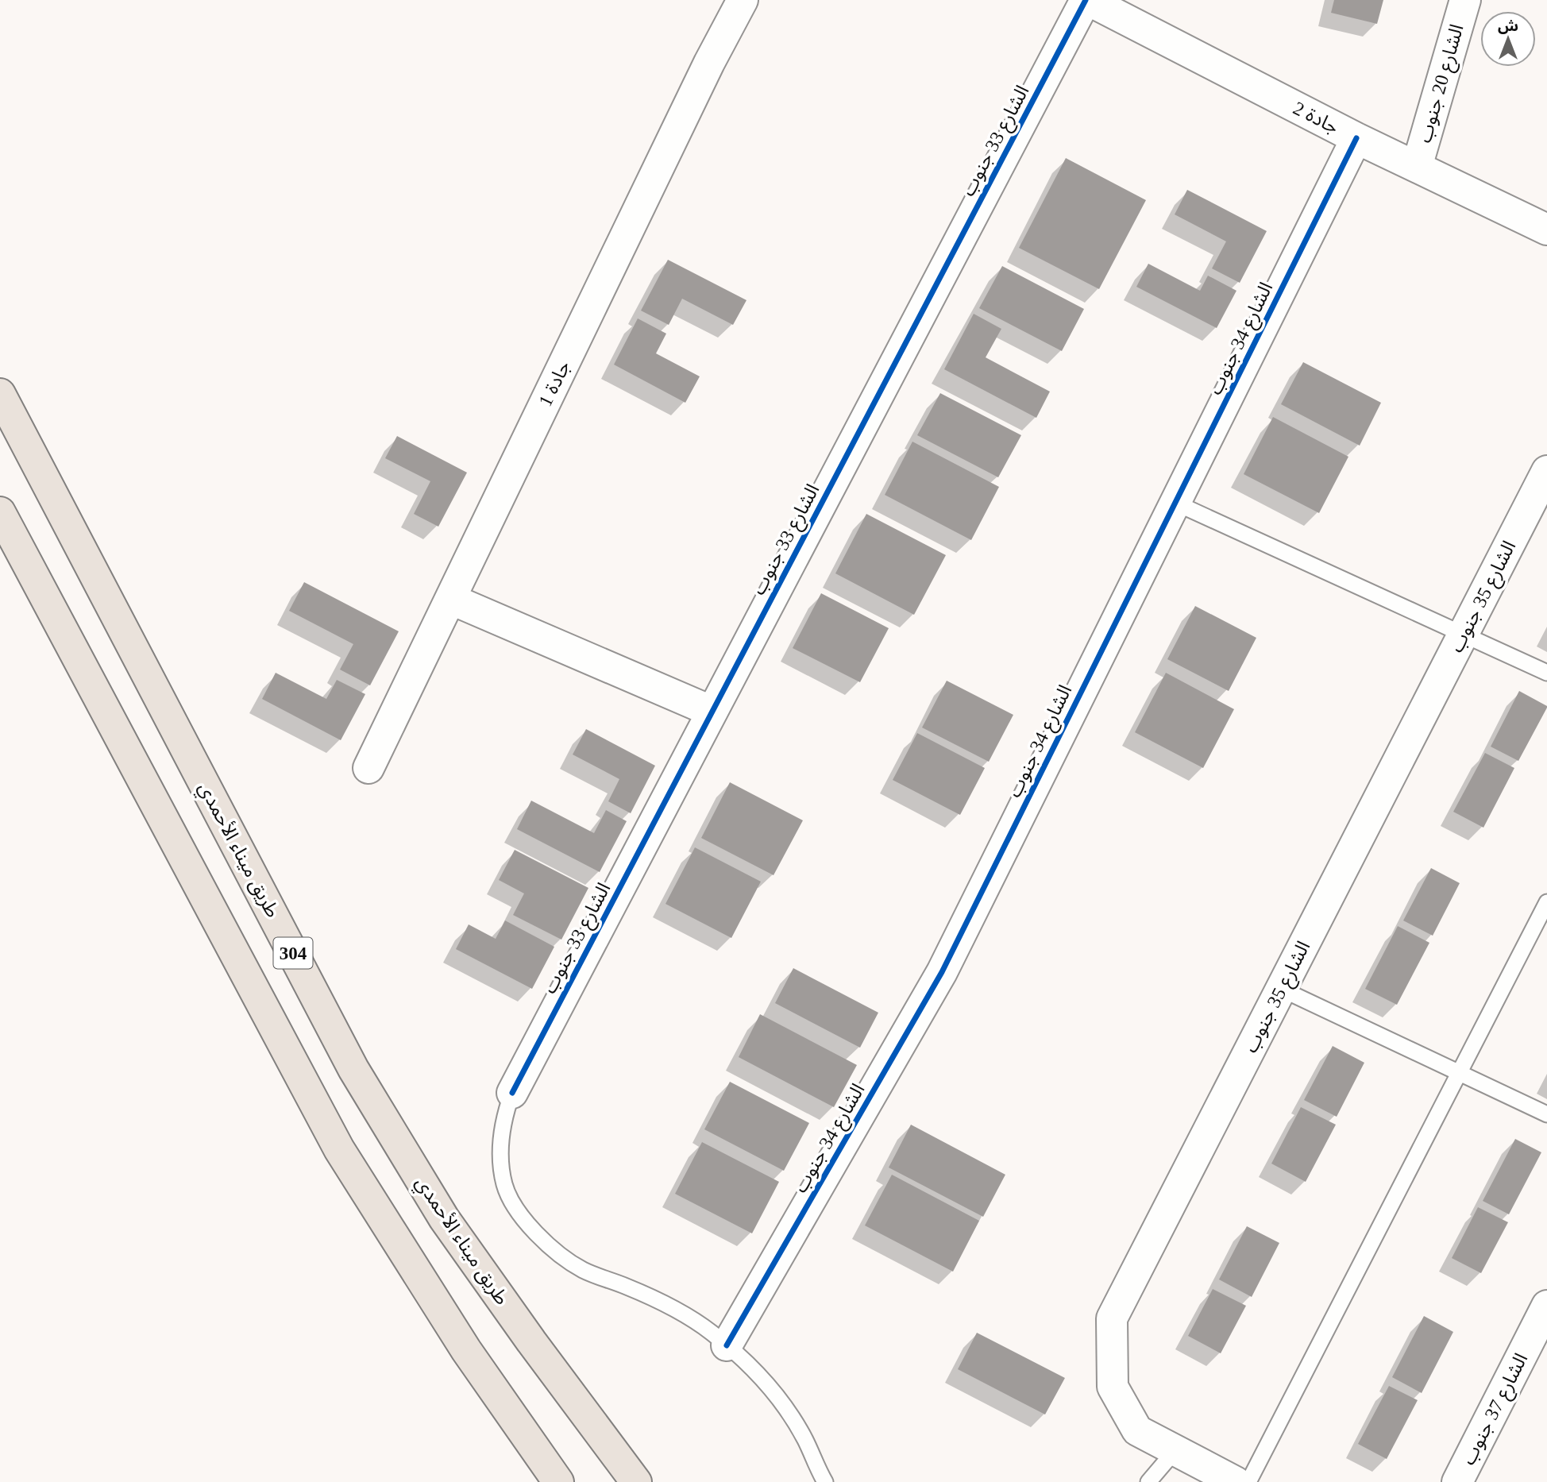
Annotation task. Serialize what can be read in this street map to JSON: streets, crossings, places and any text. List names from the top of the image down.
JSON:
{
  "streets": {
    "main road": ["طريق ميناء الأحمدي", "304"],
    "street": [
      "الشارع 20 جنوب",
      "جادة 2",
      "الشارع 33 جنوب",
      "الشارع 34 جنوب",
      "جادة 1",
      "الشارع 35 جنوب",
      "الشارع 37 جنوب"
    ]
  },
  "crossings": [
    ["الشارع 20 جنوب", "جادة 2"],
    ["جادة 2", "الشارع 33 جنوب"],
    ["جادة 2", "الشارع 34 جنوب"]
  ],
  "north": "top"
}
